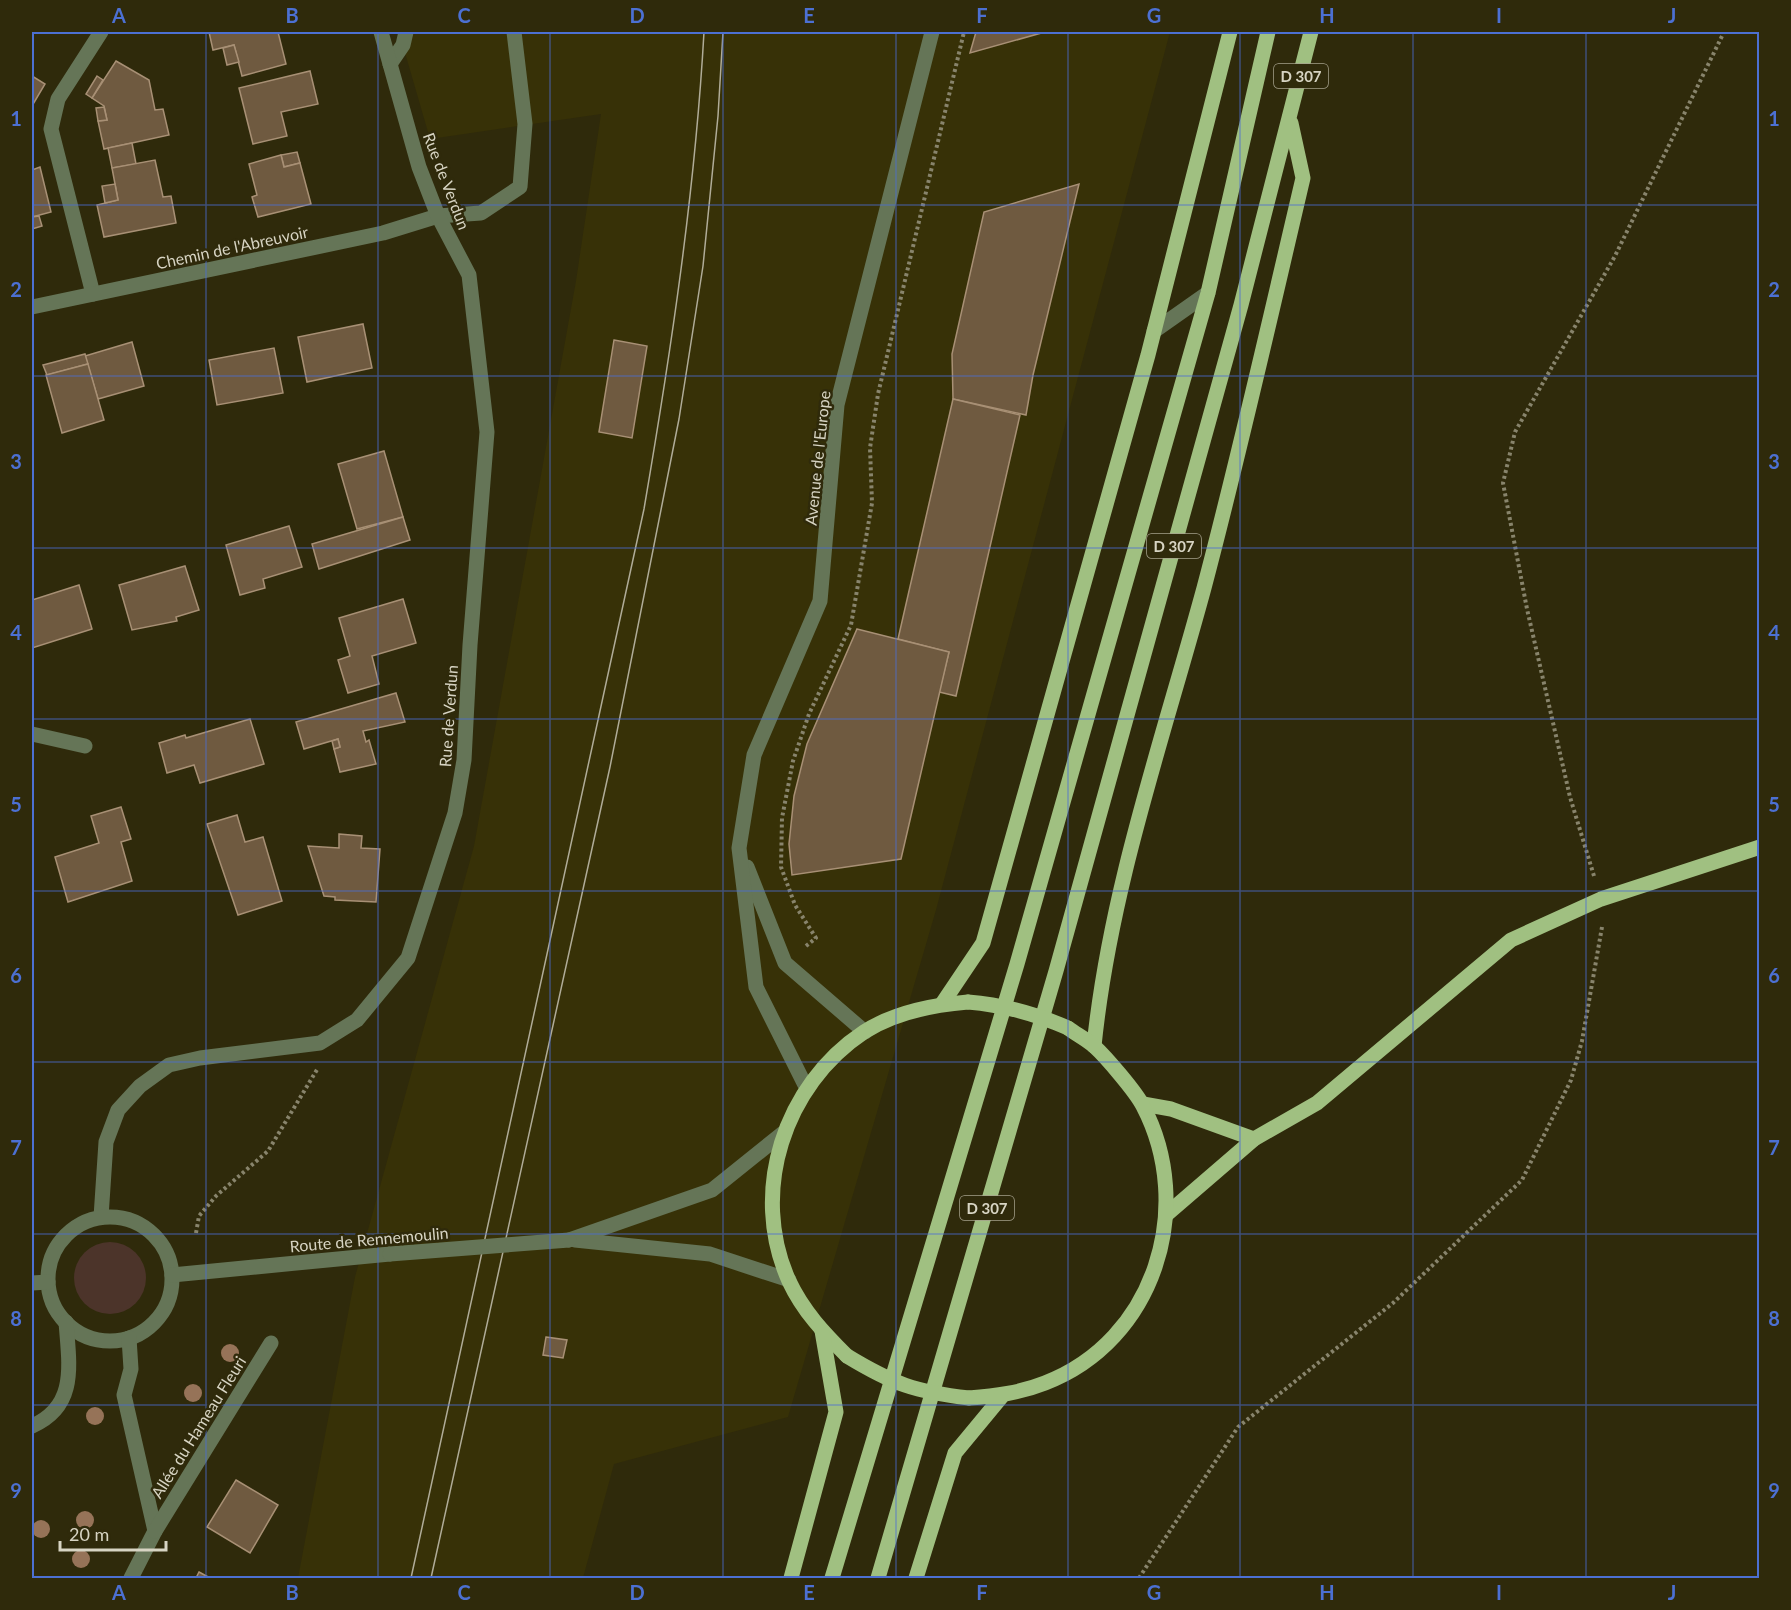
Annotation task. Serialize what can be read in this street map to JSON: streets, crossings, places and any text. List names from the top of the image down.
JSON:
{
  "streets": {
    "main road": ["D 307"],
    "street": [
      "Rue de Verdun",
      "Chemin de l'Abreuvoir",
      "Avenue de l'Europe",
      "Route de Rennemoulin",
      "Allée du Hameau Fleuri"
    ]
  },
  "crossings": [
    ["Rue de Verdun", "Chemin de l'Abreuvoir"],
    ["Rue de Verdun", "Route de Rennemoulin"],
    ["Rue de Verdun", "Allée du Hameau Fleuri"],
    ["Route de Rennemoulin", "Allée du Hameau Fleuri"]
  ],
  "scale_bar": "20 m",
  "grid": {
    "columns": [
      "A",
      "B",
      "C",
      "D",
      "E",
      "F",
      "G",
      "H",
      "I",
      "J"
    ],
    "rows": [
      "1",
      "2",
      "3",
      "4",
      "5",
      "6",
      "7",
      "8",
      "9"
    ]
  }
}
